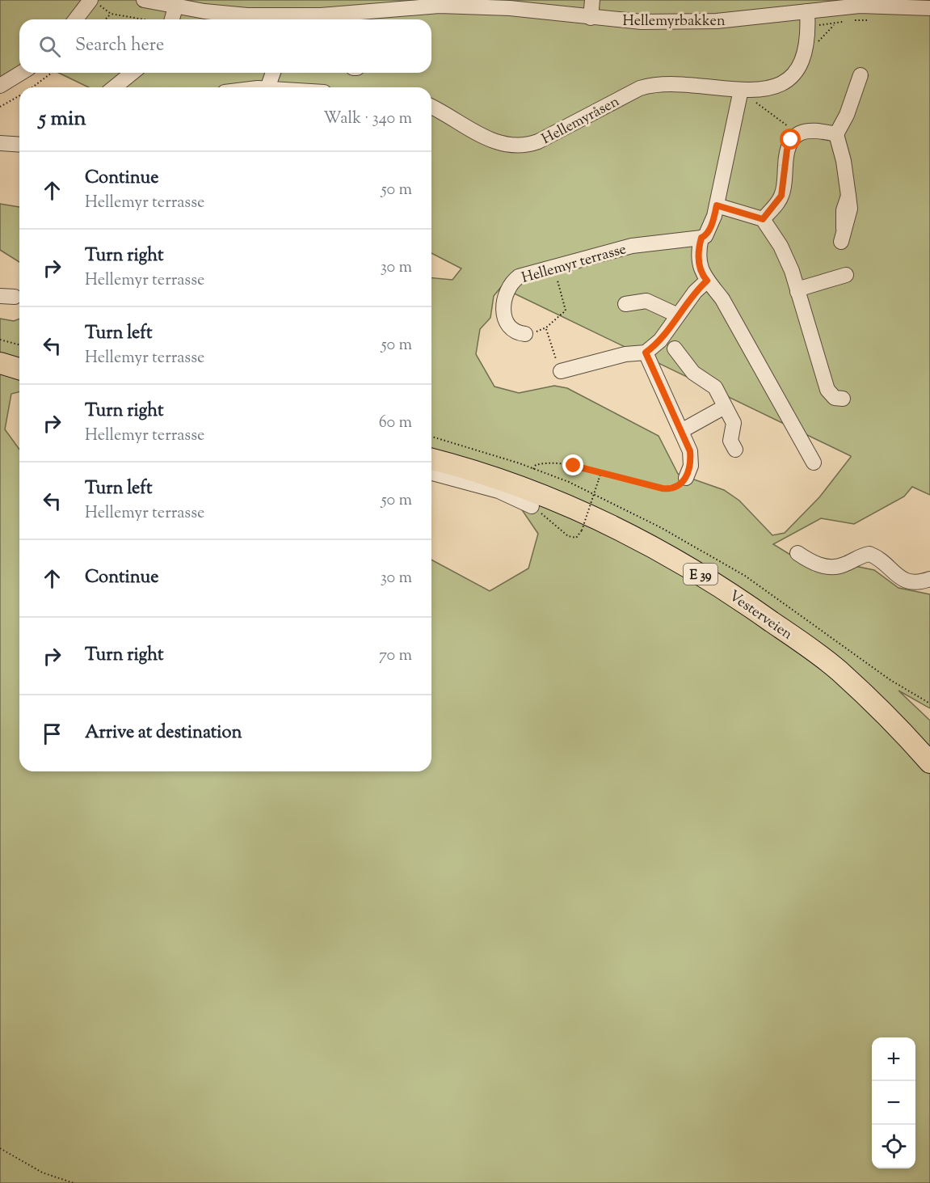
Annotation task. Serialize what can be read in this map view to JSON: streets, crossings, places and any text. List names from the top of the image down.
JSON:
{
  "streets": {
    "highway": ["E 39", "Vesterveien"],
    "street": ["Hellemyrbakken", "Hellemyråsen", "Hellemyr terrasse"]
  },
  "page": {
    "search": "Search here",
    "heading": ["5 min", "Walk · 340 m"],
    "list": [
      ["Continue", "Hellemyr terrasse", "50 m"],
      ["Turn right", "Hellemyr terrasse", "30 m"],
      ["Turn left", "Hellemyr terrasse", "50 m"],
      ["Turn right", "Hellemyr terrasse", "60 m"],
      ["Turn left", "Hellemyr terrasse", "50 m"],
      ["Continue", "30 m"],
      ["Turn right", "70 m"],
      "Arrive at destination"
    ],
    "map_buttons": ["+", "−"]
  }
}
